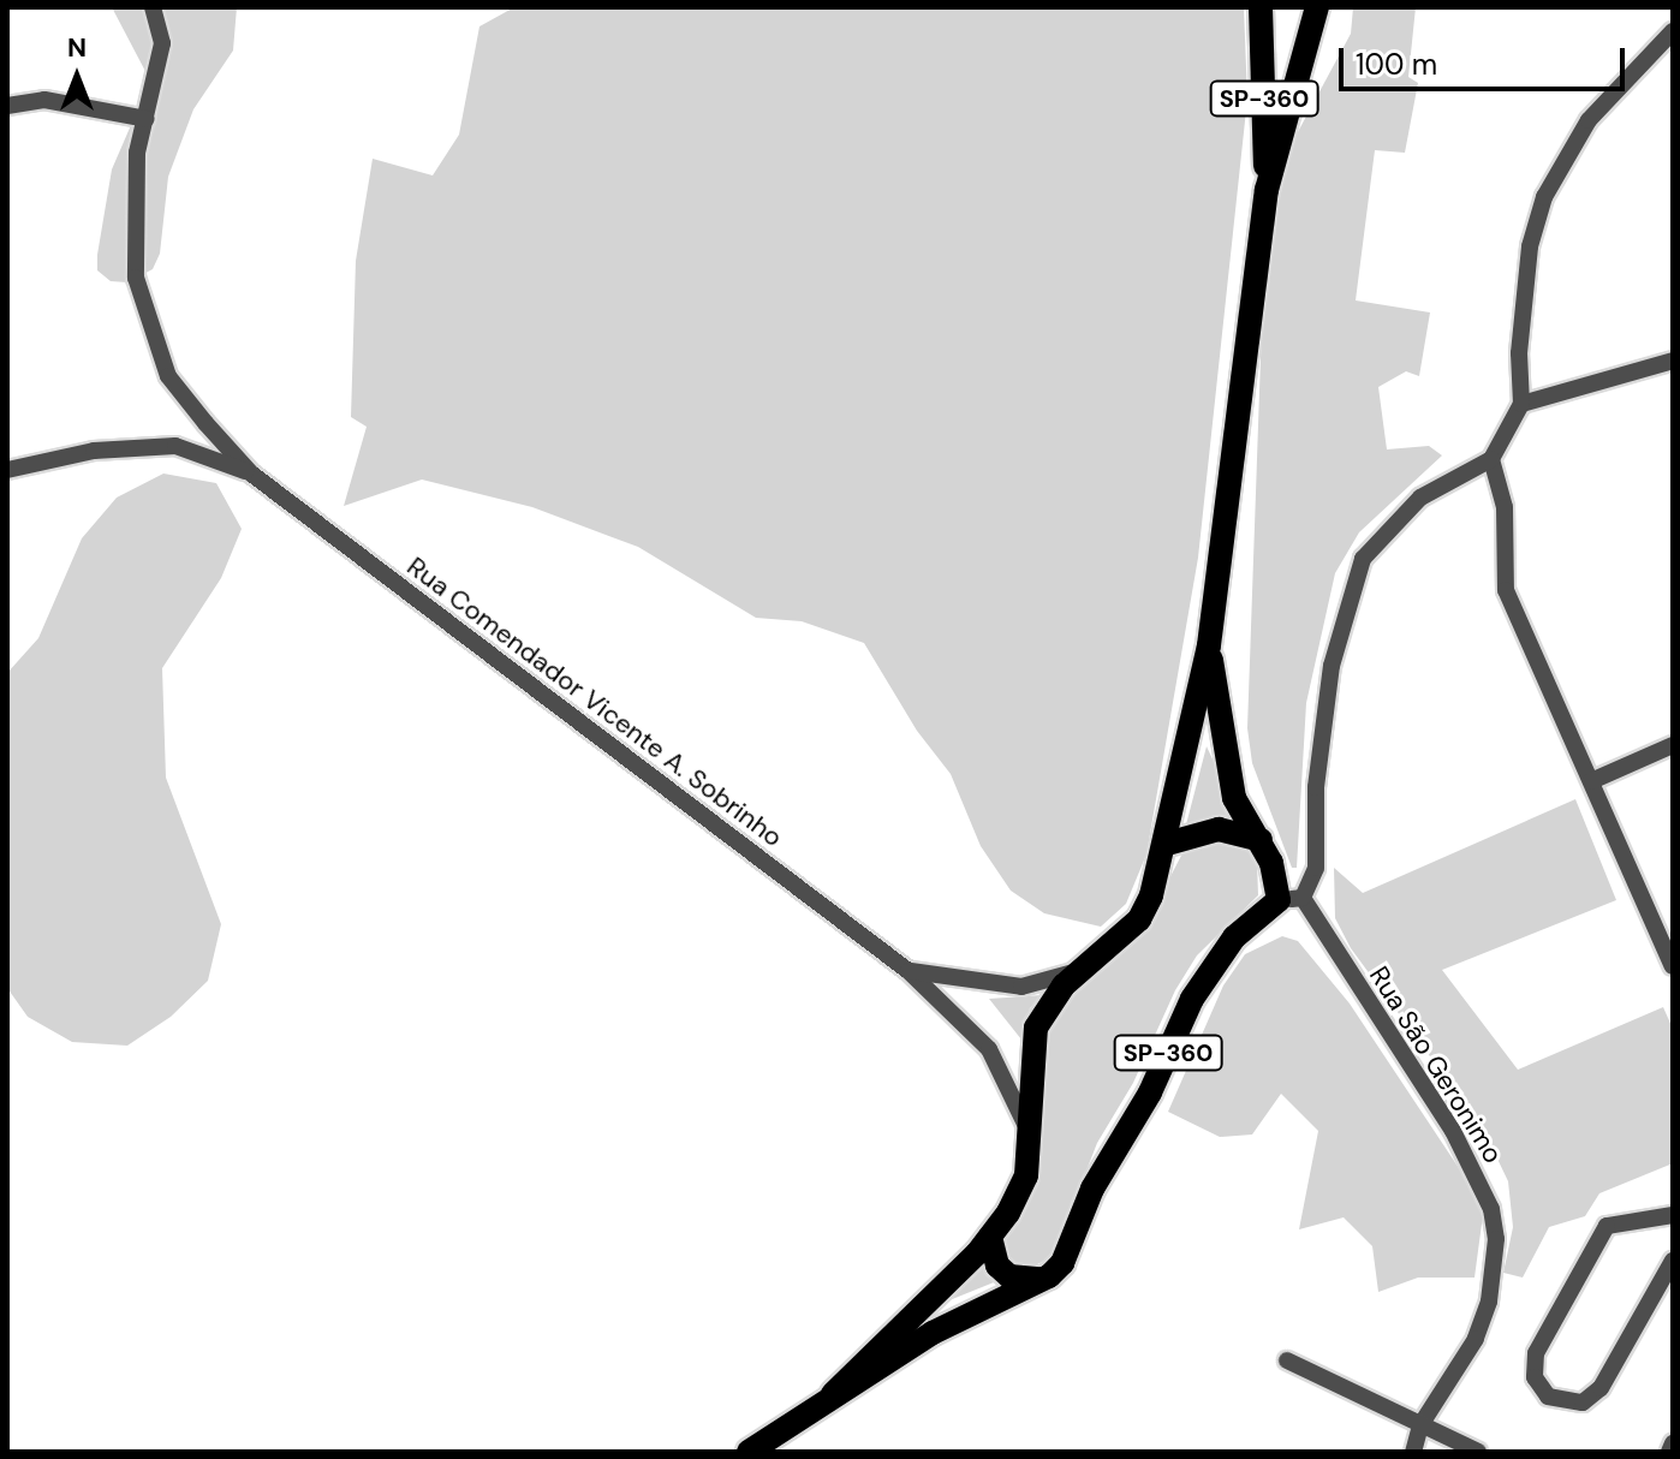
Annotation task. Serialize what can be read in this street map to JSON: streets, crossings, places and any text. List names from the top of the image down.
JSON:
{
  "streets": {
    "main road": ["SP-360"],
    "street": ["Rua Comendador Vicente A. Sobrinho", "Rua São Geronimo"]
  },
  "crossings": [
    ["SP-360", "Rua Comendador Vicente A. Sobrinho"],
    ["SP-360", "Rua São Geronimo"]
  ],
  "scale_bar": "100 m",
  "north": "top"
}
